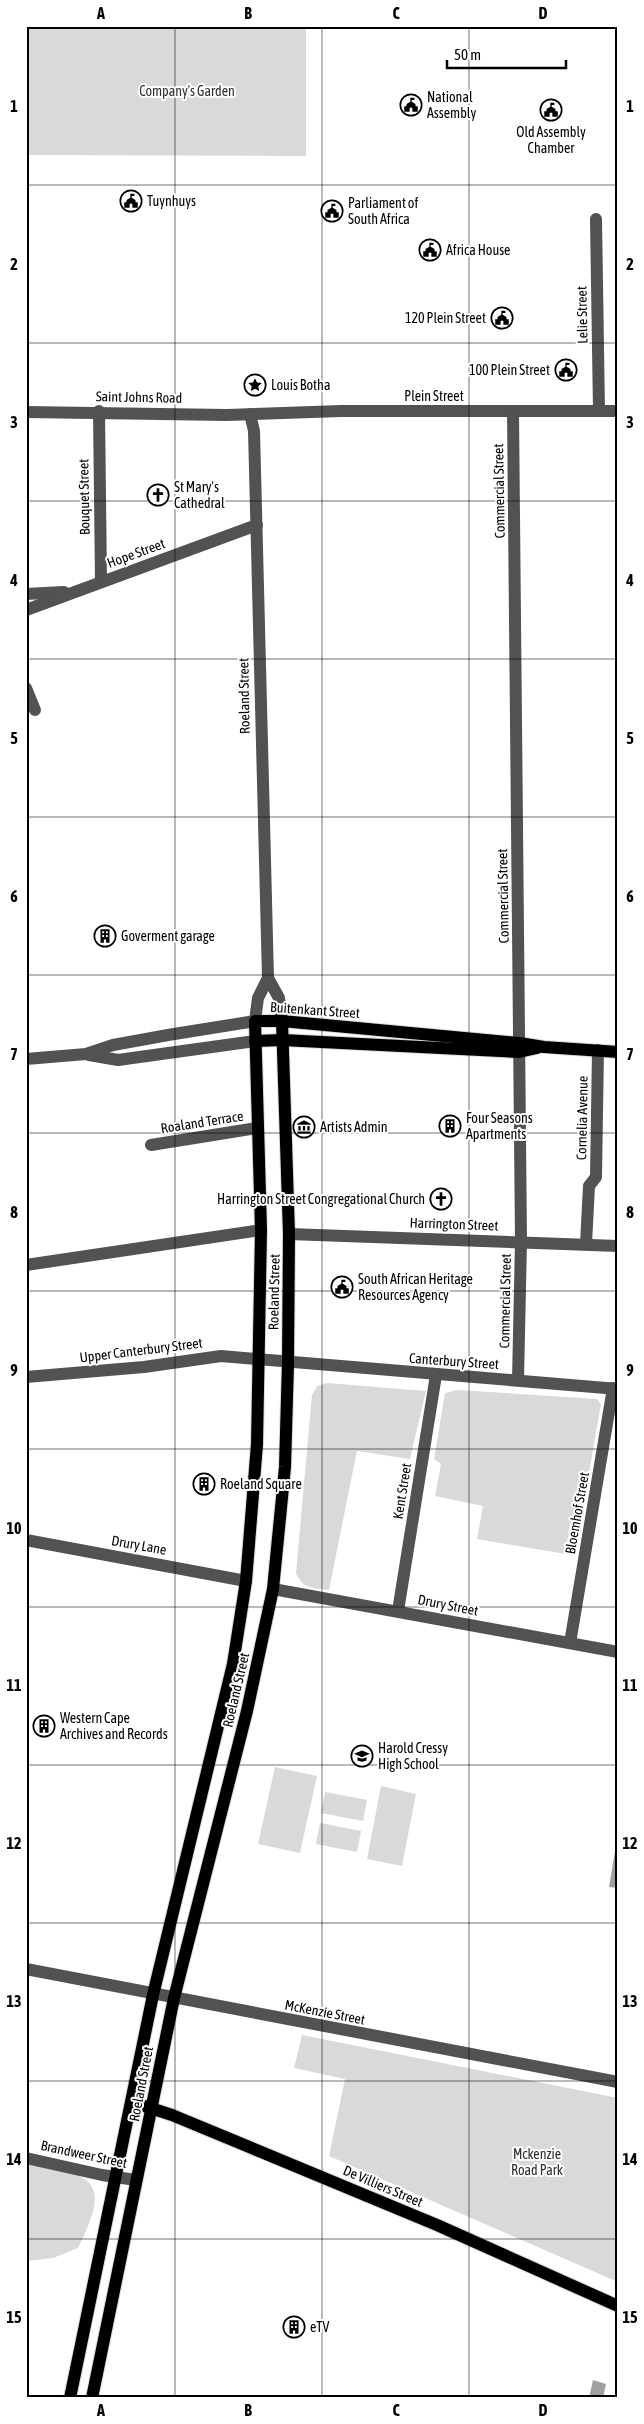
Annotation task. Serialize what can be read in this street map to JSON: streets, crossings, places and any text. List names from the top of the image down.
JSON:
{
  "streets": {
    "main road": ["Roeland Street", "Buitenkant Street", "De Villiers Street"],
    "street": [
      "Lelie Street",
      "Plein Street",
      "Saint Johns Road",
      "Commercial Street",
      "Bouquet Street",
      "Hope Street",
      "Cornelia Avenue",
      "Roaland Terrace",
      "Harrington Street",
      "Upper Canterbury Street",
      "Canterbury Street",
      "Kent Street",
      "Bloemhof Street",
      "Drury Lane",
      "Drury Street",
      "McKenzie Street",
      "Brandweer Street"
    ]
  },
  "crossings": [
    ["Lelie Street", "Plein Street"],
    ["Plein Street", "Saint Johns Road"],
    ["Plein Street", "Commercial Street"],
    ["Plein Street", "Roeland Street"],
    ["Saint Johns Road", "Bouquet Street"],
    ["Saint Johns Road", "Roeland Street"],
    ["Commercial Street", "Buitenkant Street"],
    ["Commercial Street", "Harrington Street"],
    ["Commercial Street", "Canterbury Street"],
    ["Bouquet Street", "Hope Street"],
    ["Hope Street", "Roeland Street"],
    ["Roeland Street", "Buitenkant Street"],
    ["Roeland Street", "Roaland Terrace"],
    ["Roeland Street", "Harrington Street"],
    ["Roeland Street", "Upper Canterbury Street"],
    ["Roeland Street", "Canterbury Street"],
    ["Roeland Street", "Drury Lane"],
    ["Roeland Street", "Drury Street"],
    ["Roeland Street", "McKenzie Street"],
    ["Roeland Street", "Brandweer Street"],
    ["Roeland Street", "De Villiers Street"],
    ["Buitenkant Street", "Cornelia Avenue"],
    ["Cornelia Avenue", "Harrington Street"],
    ["Upper Canterbury Street", "Canterbury Street"],
    ["Canterbury Street", "Kent Street"],
    ["Canterbury Street", "Bloemhof Street"],
    ["Kent Street", "Drury Street"],
    ["Bloemhof Street", "Drury Street"]
  ],
  "parks": ["Company's Garden", "Mckenzie Road Park"],
  "places": {
    "public building": [
      "National Assembly",
      "Old Assembly Chamber",
      "Tuynhuys",
      "Parliament of South Africa",
      "Africa House",
      "120 Plein Street",
      "100 Plein Street",
      "South African Heritage Resources Agency"
    ],
    "place": ["Louis Botha"],
    "church": ["St Mary's Cathedral", "Harrington Street Congregational Church"],
    "building": [
      "Goverment garage",
      "Four Seasons Apartments",
      "Roeland Square",
      "Western Cape Archives and Records",
      "eTV"
    ],
    "museum": ["Artists Admin"],
    "school or university": ["Harold Cressy High School"]
  },
  "scale_bar": "50 m",
  "grid": {
    "columns": [
      "A",
      "B",
      "C",
      "D"
    ],
    "rows": [
      "1",
      "2",
      "3",
      "4",
      "5",
      "6",
      "7",
      "8",
      "9",
      "10",
      "11",
      "12",
      "13",
      "14",
      "15"
    ]
  }
}
